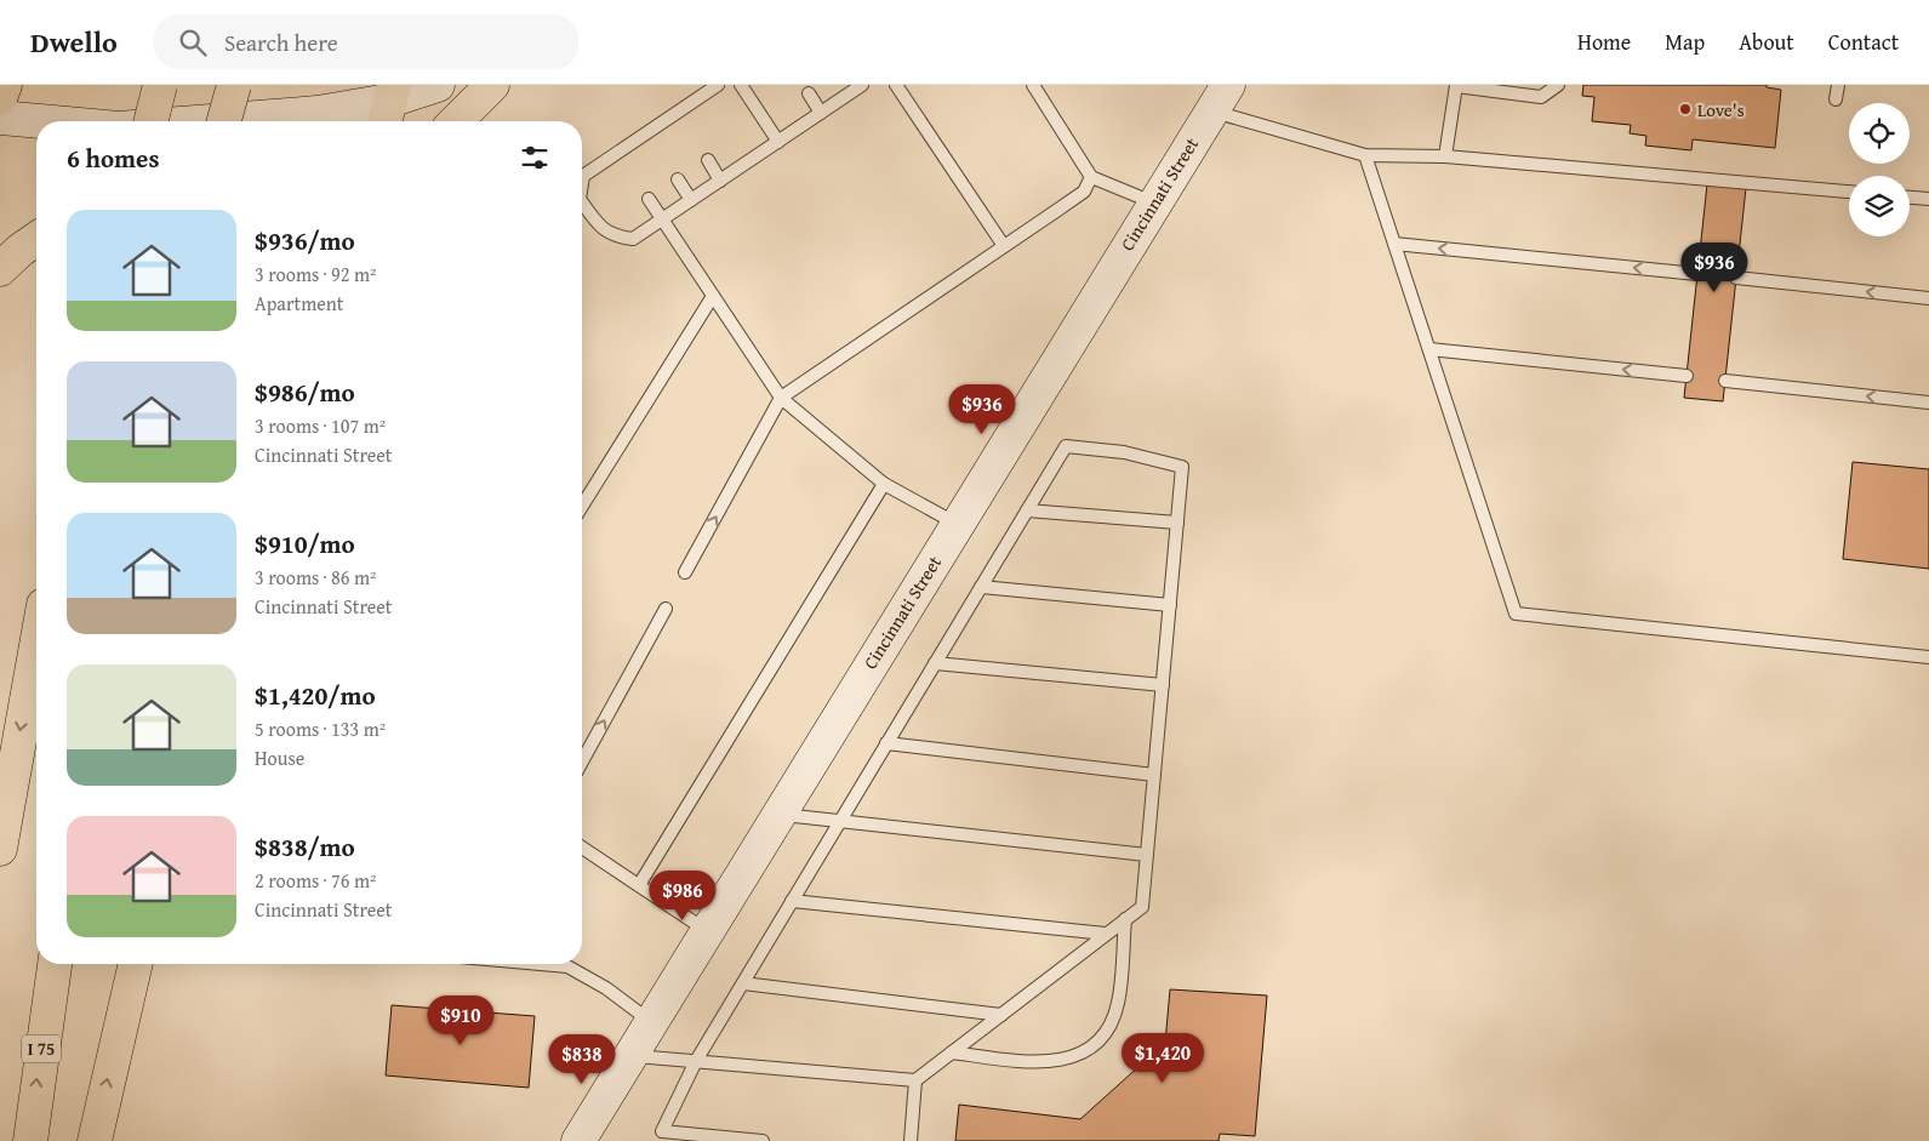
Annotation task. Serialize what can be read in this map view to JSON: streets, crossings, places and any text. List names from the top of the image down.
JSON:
{
  "streets": {
    "highway": ["I 75"],
    "street": ["Cincinnati Street"]
  },
  "places": ["Love's"],
  "page": {
    "header": "Dwello",
    "search": "Search here",
    "nav": [
      "Home",
      "Map",
      "About",
      "Contact"
    ],
    "heading": "6 homes",
    "list": [
      {
        "name": "$936/mo",
        "note": "3 rooms · 92 m² · Apartment"
      },
      {
        "name": "$986/mo",
        "note": "3 rooms · 107 m² · Cincinnati Street"
      },
      {
        "name": "$910/mo",
        "note": "3 rooms · 86 m² · Cincinnati Street"
      },
      {
        "name": "$1,420/mo",
        "note": "5 rooms · 133 m² · House"
      },
      {
        "name": "$838/mo",
        "note": "2 rooms · 76 m² · Cincinnati Street"
      }
    ],
    "price": [
      "$936",
      "$936",
      "$986",
      "$910",
      "$1,420",
      "$838"
    ]
  }
}
